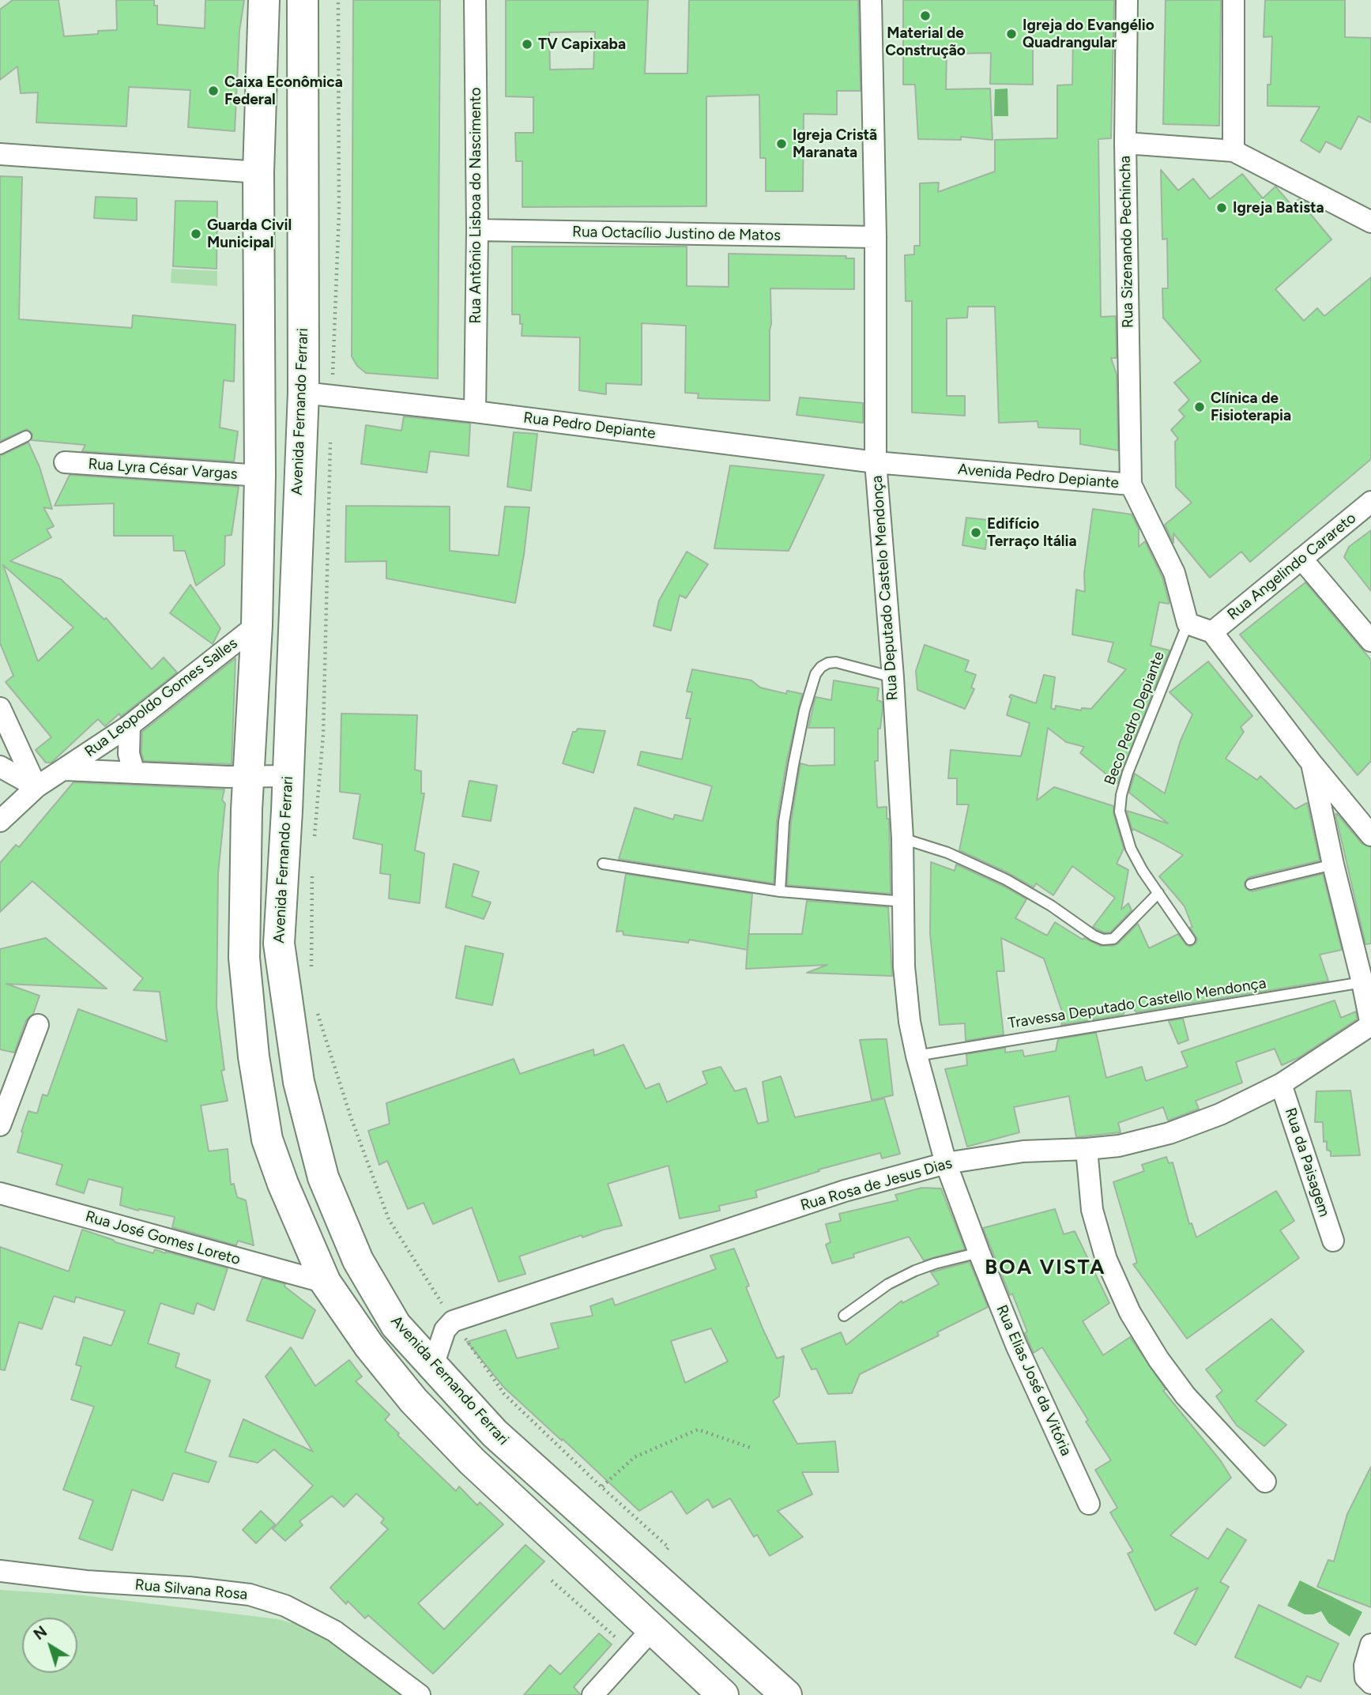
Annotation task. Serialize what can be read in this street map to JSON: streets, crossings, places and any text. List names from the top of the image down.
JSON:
{
  "streets": {
    "main road": ["Avenida Fernando Ferrari"],
    "street": [
      "Rua Antônio Lisboa do Nascimento",
      "Rua Octacílio Justino de Matos",
      "Rua Sizenando Pechincha",
      "Rua Pedro Depiante",
      "Rua Lyra César Vargas",
      "Avenida Pedro Depiante",
      "Rua Angelindo Carareto",
      "Rua Deputado Castelo Mendonça",
      "Rua Leopoldo Gomes Salles",
      "Rua da Paisagem",
      "Rua Rosa de Jesus Dias",
      "Rua José Gomes Loreto",
      "Rua Elias José da Vitória",
      "Rua Silvana Rosa"
    ],
    "lane": ["Beco Pedro Depiante", "Travessa Deputado Castello Mendonça"]
  },
  "crossings": [
    ["Rua Antônio Lisboa do Nascimento", "Rua Octacílio Justino de Matos"],
    ["Rua Antônio Lisboa do Nascimento", "Rua Pedro Depiante"],
    ["Rua Octacílio Justino de Matos", "Rua Deputado Castelo Mendonça"],
    ["Rua Sizenando Pechincha", "Avenida Pedro Depiante"],
    ["Avenida Fernando Ferrari", "Rua Pedro Depiante"],
    ["Avenida Fernando Ferrari", "Rua Leopoldo Gomes Salles"],
    ["Rua Pedro Depiante", "Avenida Pedro Depiante"],
    ["Rua Pedro Depiante", "Rua Deputado Castelo Mendonça"],
    ["Avenida Pedro Depiante", "Rua Deputado Castelo Mendonça"],
    ["Avenida Pedro Depiante", "Beco Pedro Depiante"],
    ["Rua Deputado Castelo Mendonça", "Travessa Deputado Castello Mendonça"],
    ["Rua Deputado Castelo Mendonça", "Rua Rosa de Jesus Dias"],
    ["Rua Deputado Castelo Mendonça", "Rua Elias José da Vitória"],
    ["Rua da Paisagem", "Rua Rosa de Jesus Dias"],
    ["Rua Rosa de Jesus Dias", "Rua Elias José da Vitória"]
  ],
  "districts": ["BOA VISTA"],
  "places": [
    "Material de Construção",
    "Igreja do Evangélio Quadrangular",
    "TV Capixaba",
    "Caixa Econômica Federal",
    "Igreja Cristã Maranata",
    "Igreja Batista",
    "Guarda Civil Municipal",
    "Clínica de Fisioterapia",
    "Edifício Terraço Itália"
  ],
  "north": "top left"
}
